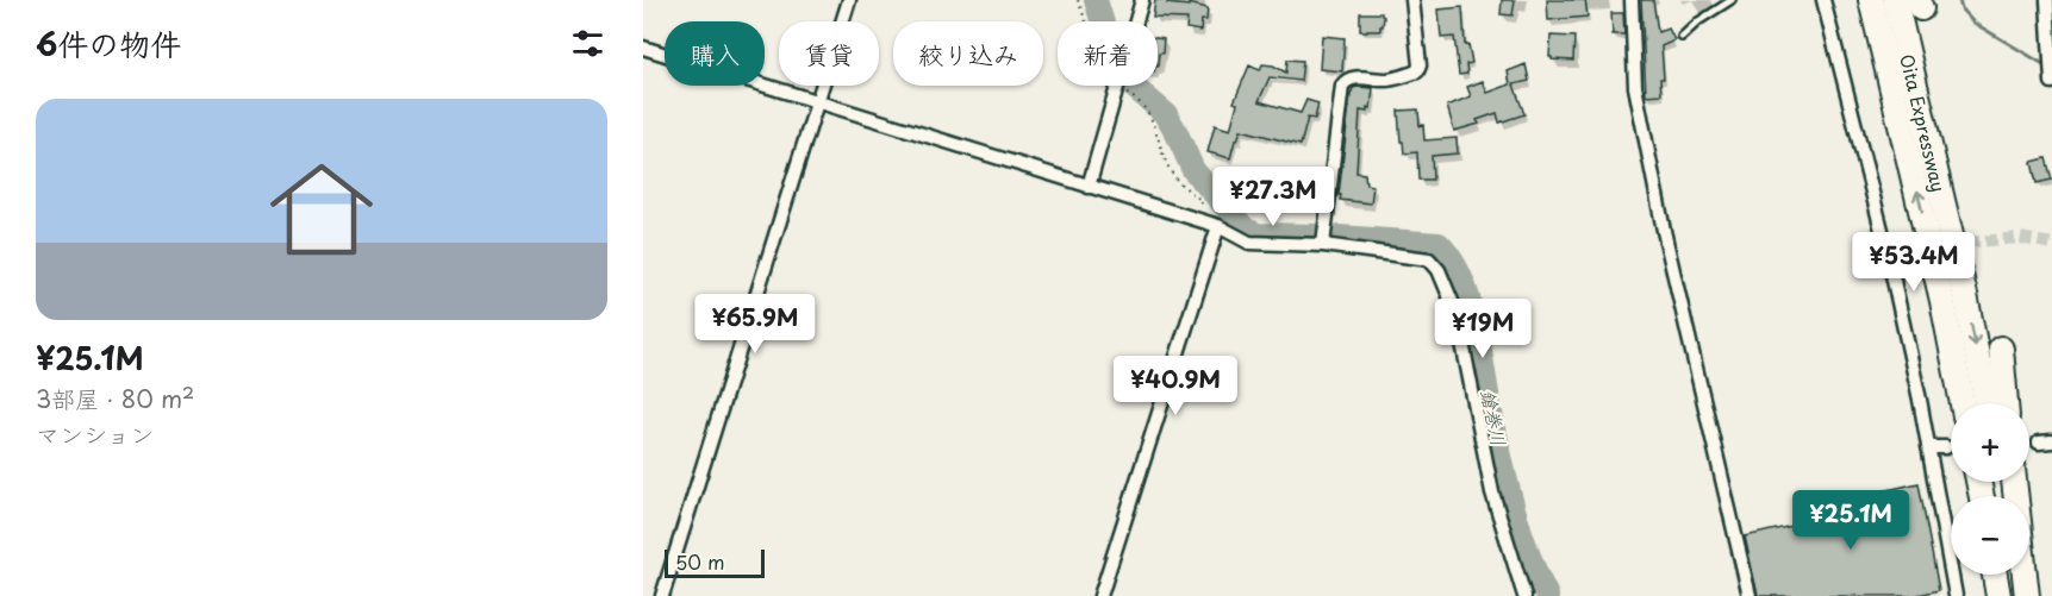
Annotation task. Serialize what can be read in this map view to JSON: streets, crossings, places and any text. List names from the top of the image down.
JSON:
{
  "streets": {
    "highway": ["Oita Expressway"]
  },
  "water": ["鎗巻川"],
  "scale_bar": "50 m",
  "page": {
    "heading": "6件の物件",
    "chip": [
      "購入",
      "賃貸",
      "絞り込み",
      "新着"
    ],
    "list": [
      {
        "name": "¥25.1M",
        "note": "3部屋 · 80 m² · マンション"
      }
    ],
    "price": [
      "¥27.3M",
      "¥53.4M",
      "¥65.9M",
      "¥19M",
      "¥40.9M",
      "¥25.1M"
    ],
    "map_buttons": ["+", "−"],
    "scale": "50 m"
  }
}
